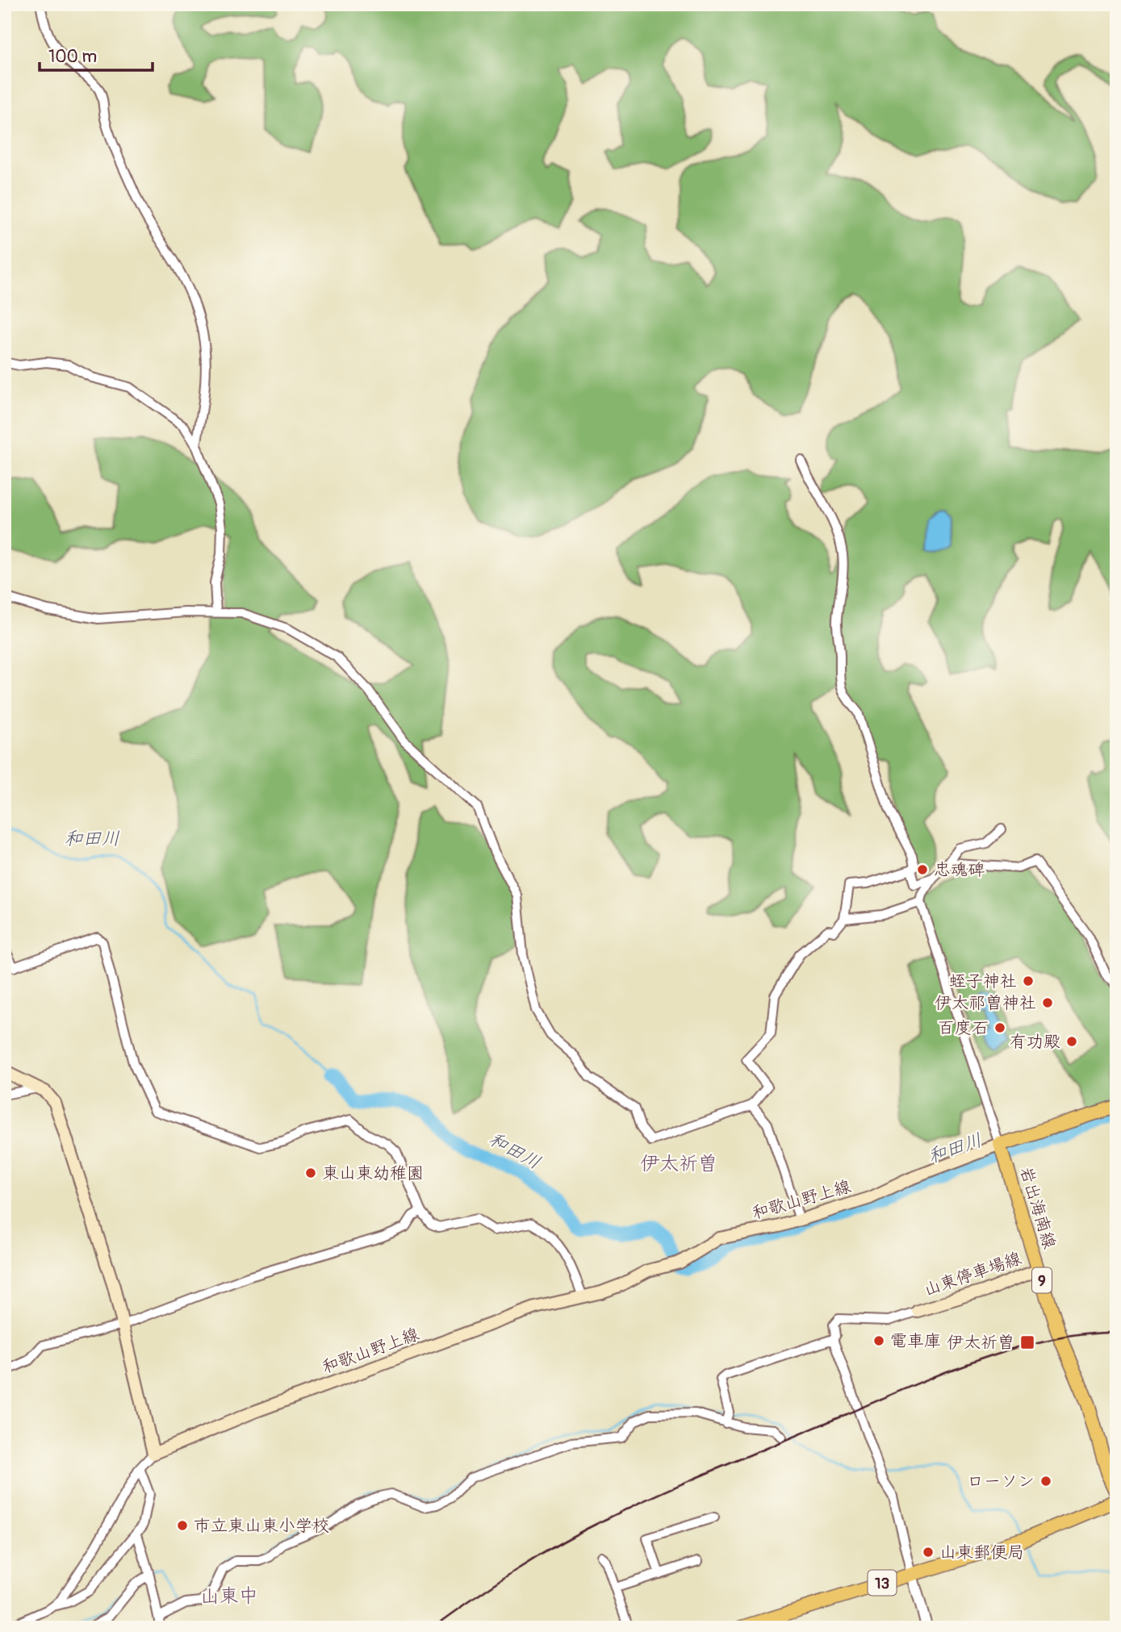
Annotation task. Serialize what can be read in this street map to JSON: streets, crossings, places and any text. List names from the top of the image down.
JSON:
{
  "streets": {
    "main road": [
      "和歌山野上線",
      "岩出海南線",
      "山東停車場線",
      "9",
      "13"
    ]
  },
  "crossings": [
    ["和歌山野上線", "岩出海南線"],
    ["岩出海南線", "山東停車場線"]
  ],
  "districts": ["伊太祈曽", "山東中"],
  "water": ["和田川"],
  "places": {
    "other": [
      "忠魂碑",
      "蛭子神社",
      "伊太祁曽神社",
      "百度石",
      "有功殿",
      "東山東幼稚園",
      "電車庫",
      "ローソン",
      "市立東山東小学校",
      "山東郵便局"
    ],
    "transit": ["伊太祈曽"]
  },
  "scale_bar": "100 m"
}
